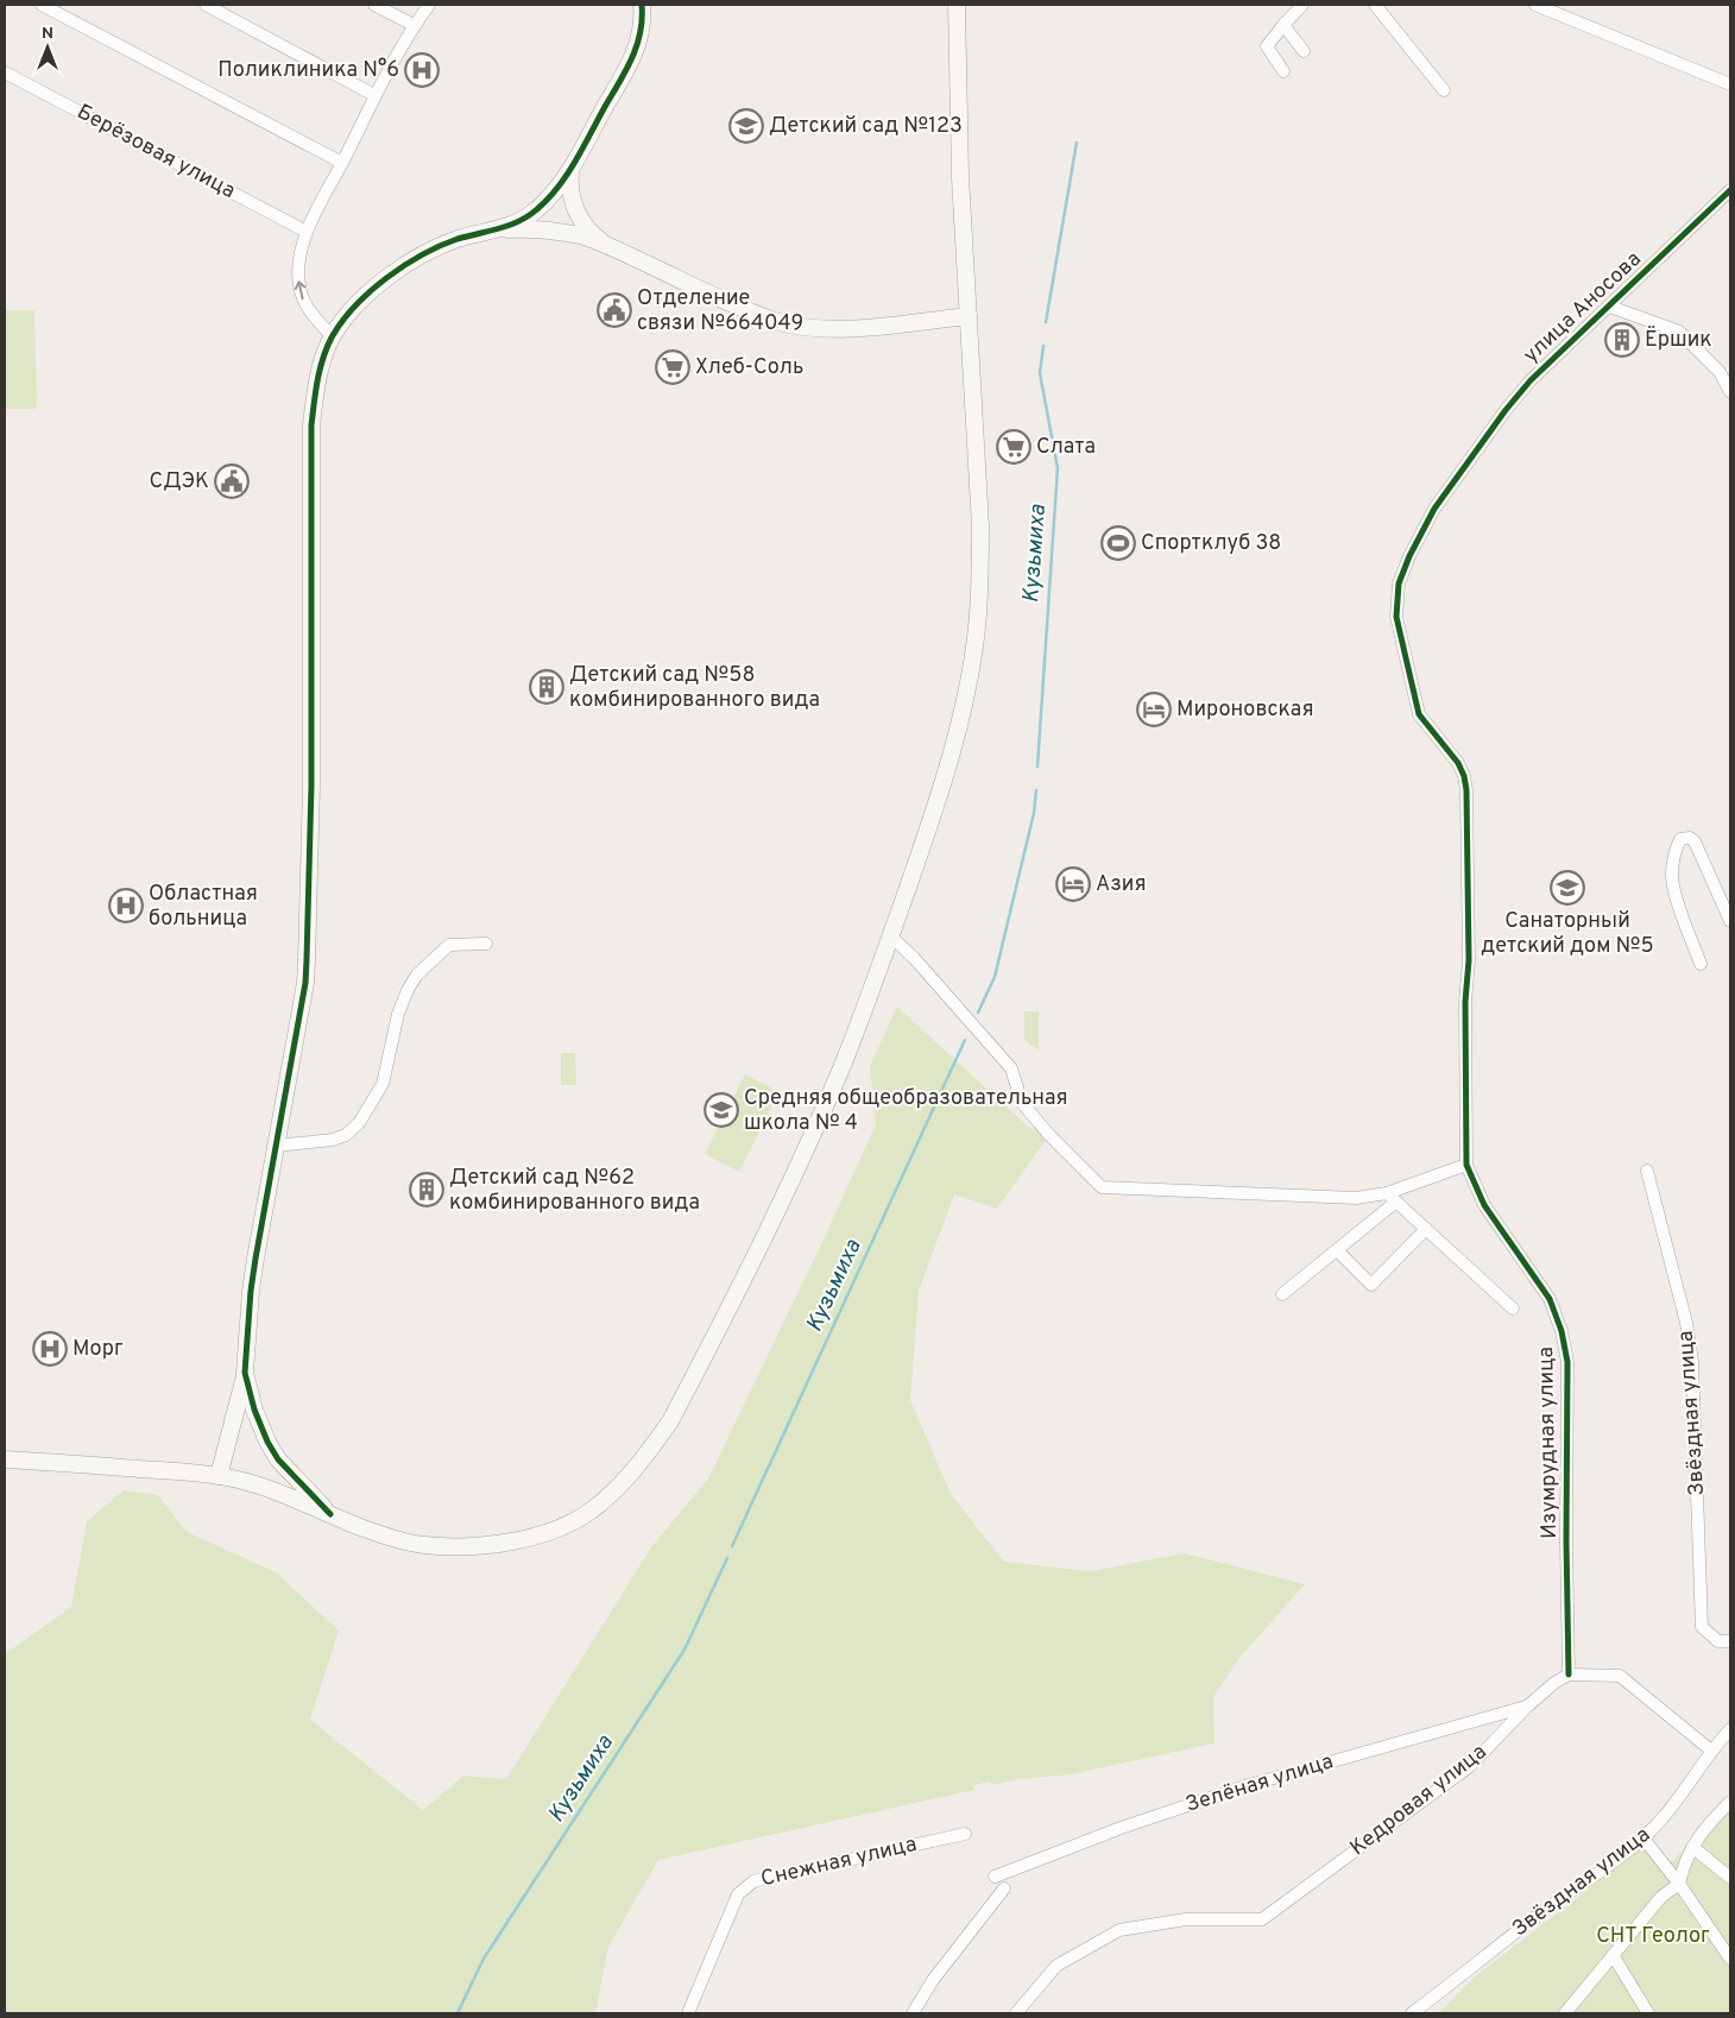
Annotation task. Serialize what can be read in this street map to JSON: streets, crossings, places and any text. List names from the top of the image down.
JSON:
{
  "streets": {
    "street": [
      "Берёзовая улица",
      "улица Аносова",
      "Звёздная улица",
      "Изумрудная улица",
      "Зелёная улица",
      "Кедровая улица",
      "Снежная улица"
    ]
  },
  "crossings": [
    ["улица Аносова", "Изумрудная улица"],
    ["Изумрудная улица", "Кедровая улица"],
    ["Зелёная улица", "Кедровая улица"]
  ],
  "water": ["Кузьмиха"],
  "parks": ["СНТ Геолог"],
  "places": {
    "hospital": ["Поликлиника N°6", "Областная больница", "Морг"],
    "school or university": ["Детский сад №123", "Санаторный детский дом №5", "Средняя общеобразовательная школа № 4"],
    "public building": ["Отделение связи №664049", "СДЭК"],
    "building": ["Ёршик", "Детский сад №58 комбинированного вида", "Детский сад №62 комбинированного вида"],
    "supermarket": ["Хлеб-Соль", "Слата"],
    "sports": ["Спортклуб 38"],
    "hotel": ["Мироновская", "Азия"]
  },
  "north": "top"
}
